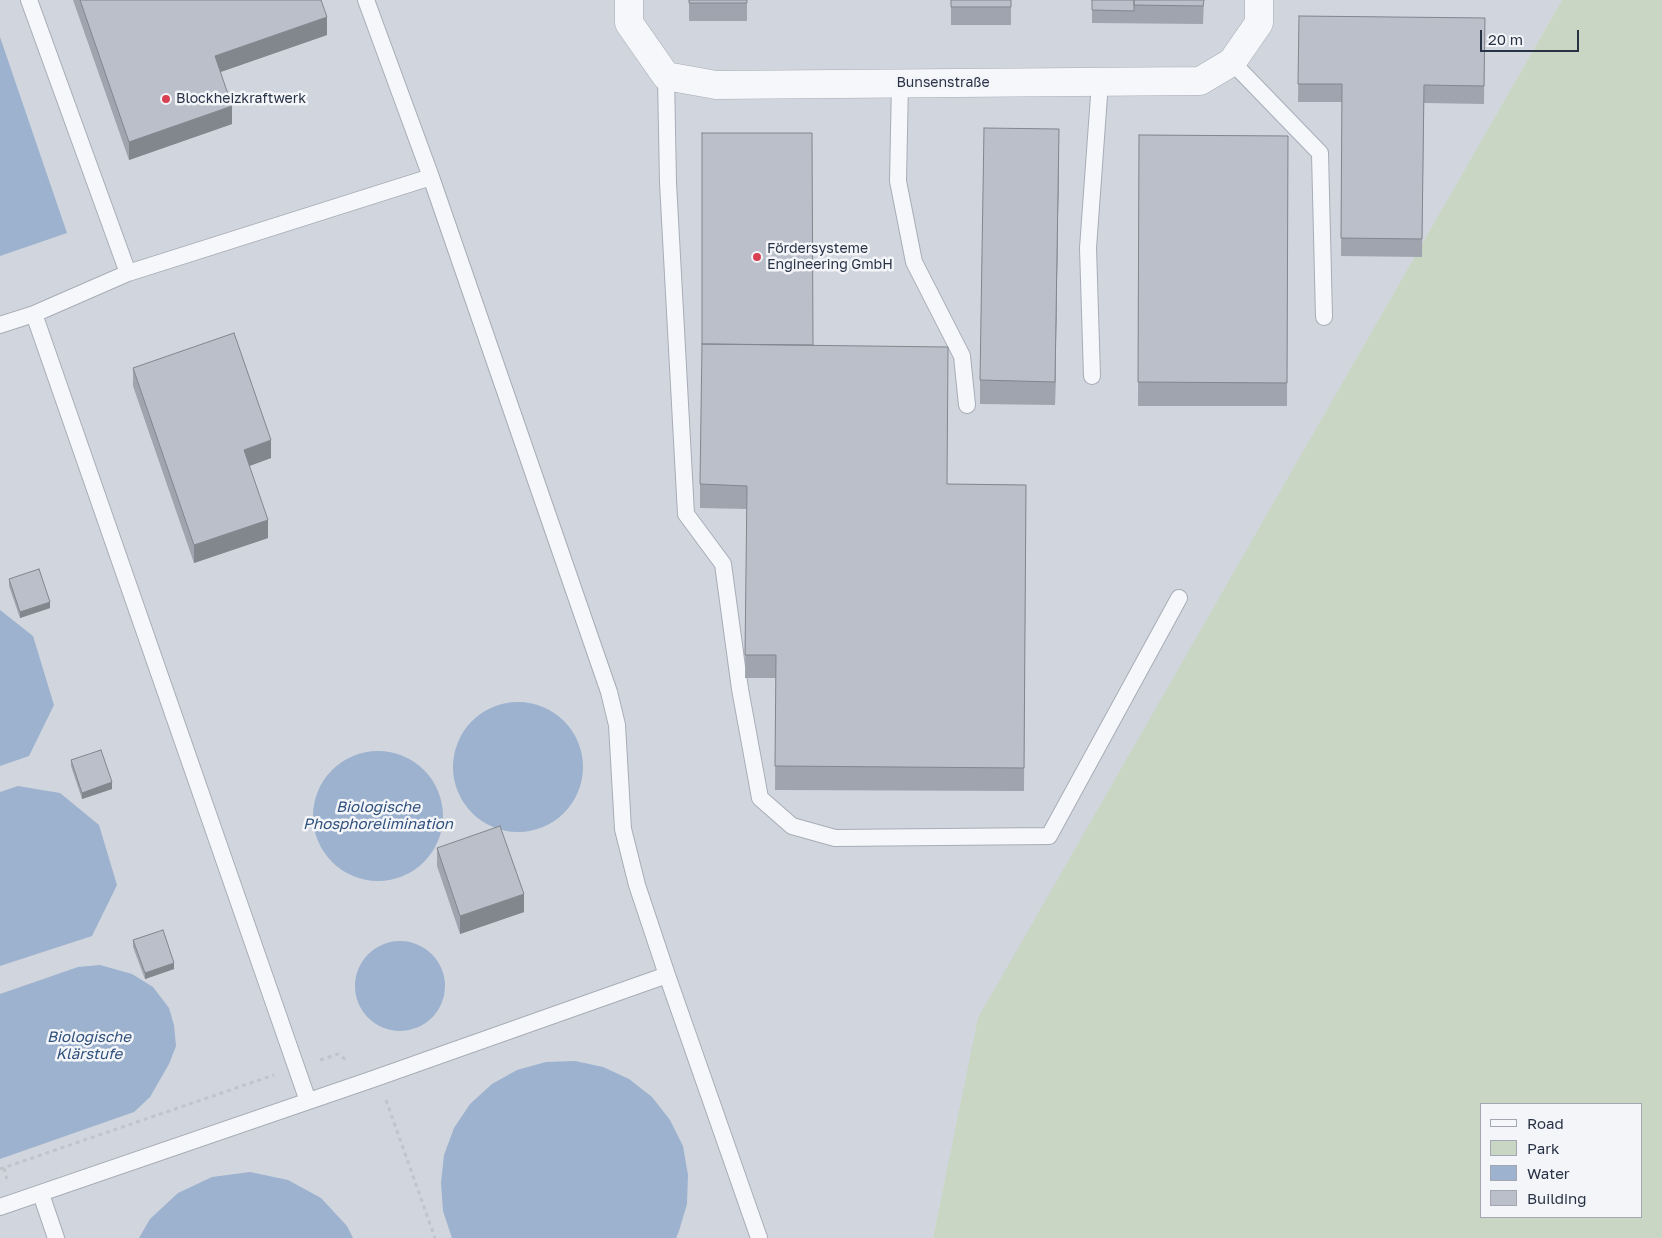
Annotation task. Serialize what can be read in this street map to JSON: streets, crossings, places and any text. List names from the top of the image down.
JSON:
{
  "streets": {
    "street": ["Bunsenstraße"]
  },
  "water": ["Biologische Phosphorelimination", "Biologische Klärstufe"],
  "places": ["Blockheizkraftwerk", "Fördersysteme Engineering GmbH"],
  "legend": [
    "Road",
    "Park",
    "Water",
    "Building"
  ],
  "scale_bar": "20 m"
}
